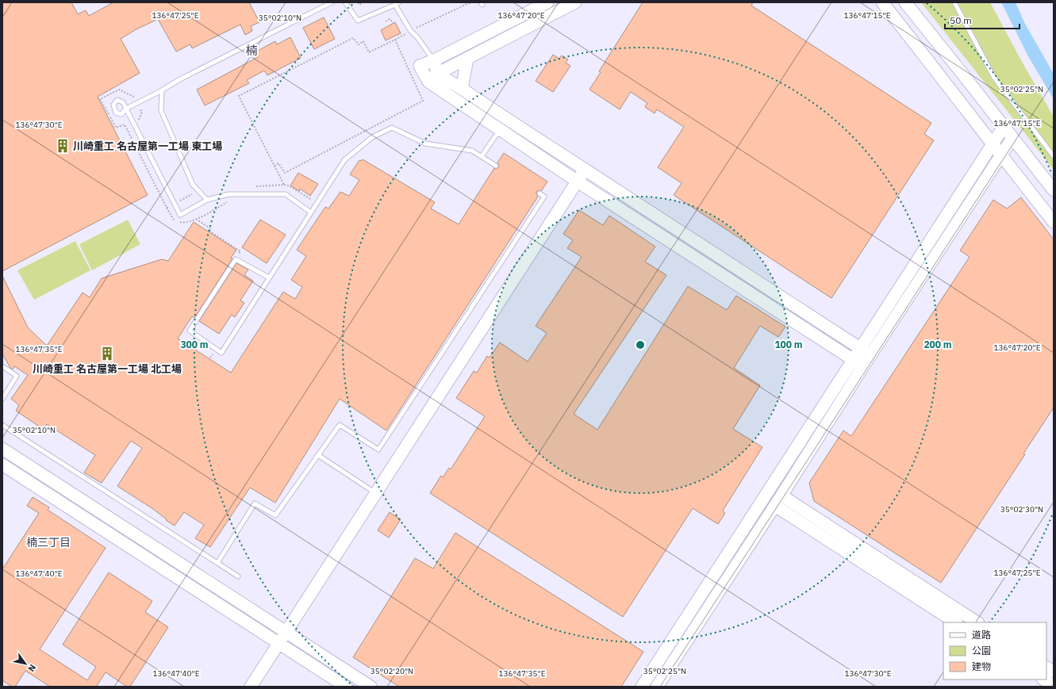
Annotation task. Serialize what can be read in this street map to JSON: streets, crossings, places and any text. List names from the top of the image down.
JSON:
{
  "districts": ["楠", "楠三丁目"],
  "places": {
    "building": ["川崎重工 名古屋第一工場 東工場", "川崎重工 名古屋第一工場 北工場"]
  },
  "legend": ["道路", "公園", "建物"],
  "scale_bar": "50 m",
  "north": "bottom right",
  "coordinates": [
    "136°47'20\"E",
    "136°47'25\"E",
    "136°47'15\"E",
    "35°02'10\"N",
    "35°02'25\"N",
    "136°47'30\"E",
    "136°47'35\"E",
    "35°02'30\"N",
    "136°47'40\"E",
    "35°02'20\"N"
  ],
  "rings": ["100 m", "200 m", "300 m"]
}
